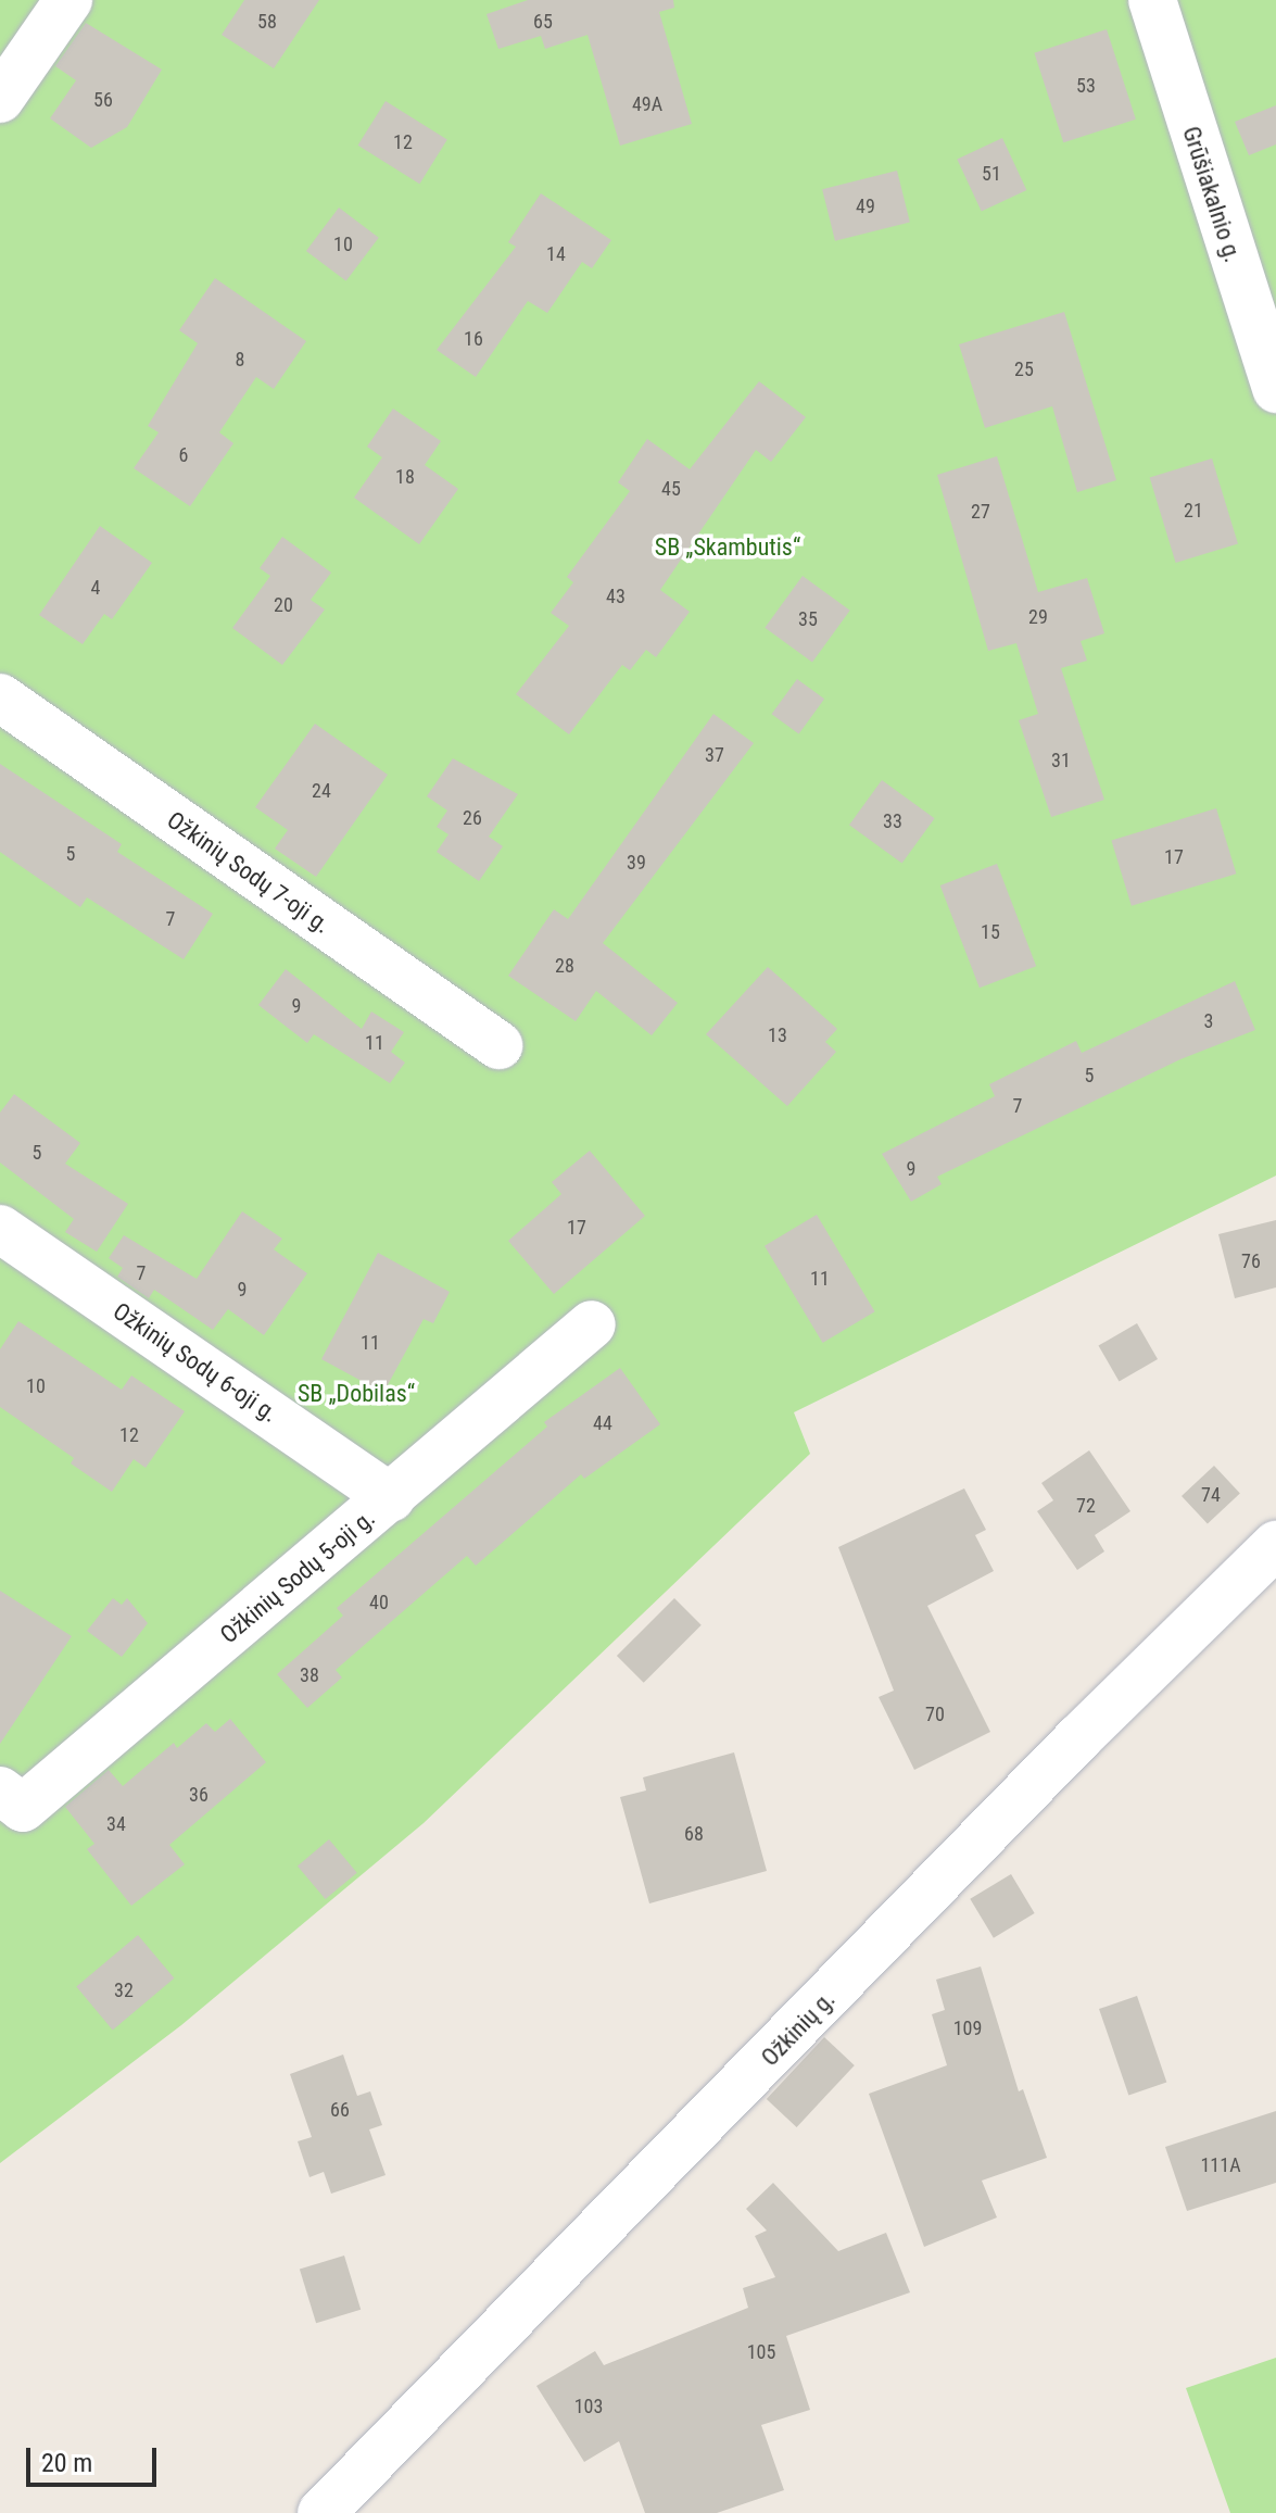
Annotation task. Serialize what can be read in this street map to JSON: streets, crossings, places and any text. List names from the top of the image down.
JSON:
{
  "streets": {
    "street": [
      "Grūšiakalnio g.",
      "Ožkinių Sodų 7-oji g.",
      "Ožkinių Sodų 6-oji g.",
      "Ožkinių Sodų 5-oji g.",
      "Ožkinių g."
    ]
  },
  "crossings": [
    ["Ožkinių Sodų 6-oji g.", "Ožkinių Sodų 5-oji g."]
  ],
  "parks": ["SB „Skambutis“", "SB „Dobilas“"],
  "house_numbers": [
    "58",
    "65",
    "53",
    "56",
    "49A",
    "12",
    "51",
    "49",
    "10",
    "14",
    "16",
    "8",
    "25",
    "6",
    "18",
    "45",
    "21",
    "27",
    "4",
    "43",
    "20",
    "29",
    "35",
    "37",
    "31",
    "24",
    "26",
    "33",
    "5",
    "17",
    "39",
    "7",
    "15",
    "28",
    "9",
    "3",
    "13",
    "11",
    "5",
    "7",
    "5",
    "9",
    "17",
    "76",
    "7",
    "11",
    "9",
    "11",
    "10",
    "44",
    "12",
    "74",
    "72",
    "40",
    "38",
    "70",
    "36",
    "34",
    "68",
    "32",
    "109",
    "66",
    "111A",
    "105",
    "103"
  ],
  "scale_bar": "20 m"
}
